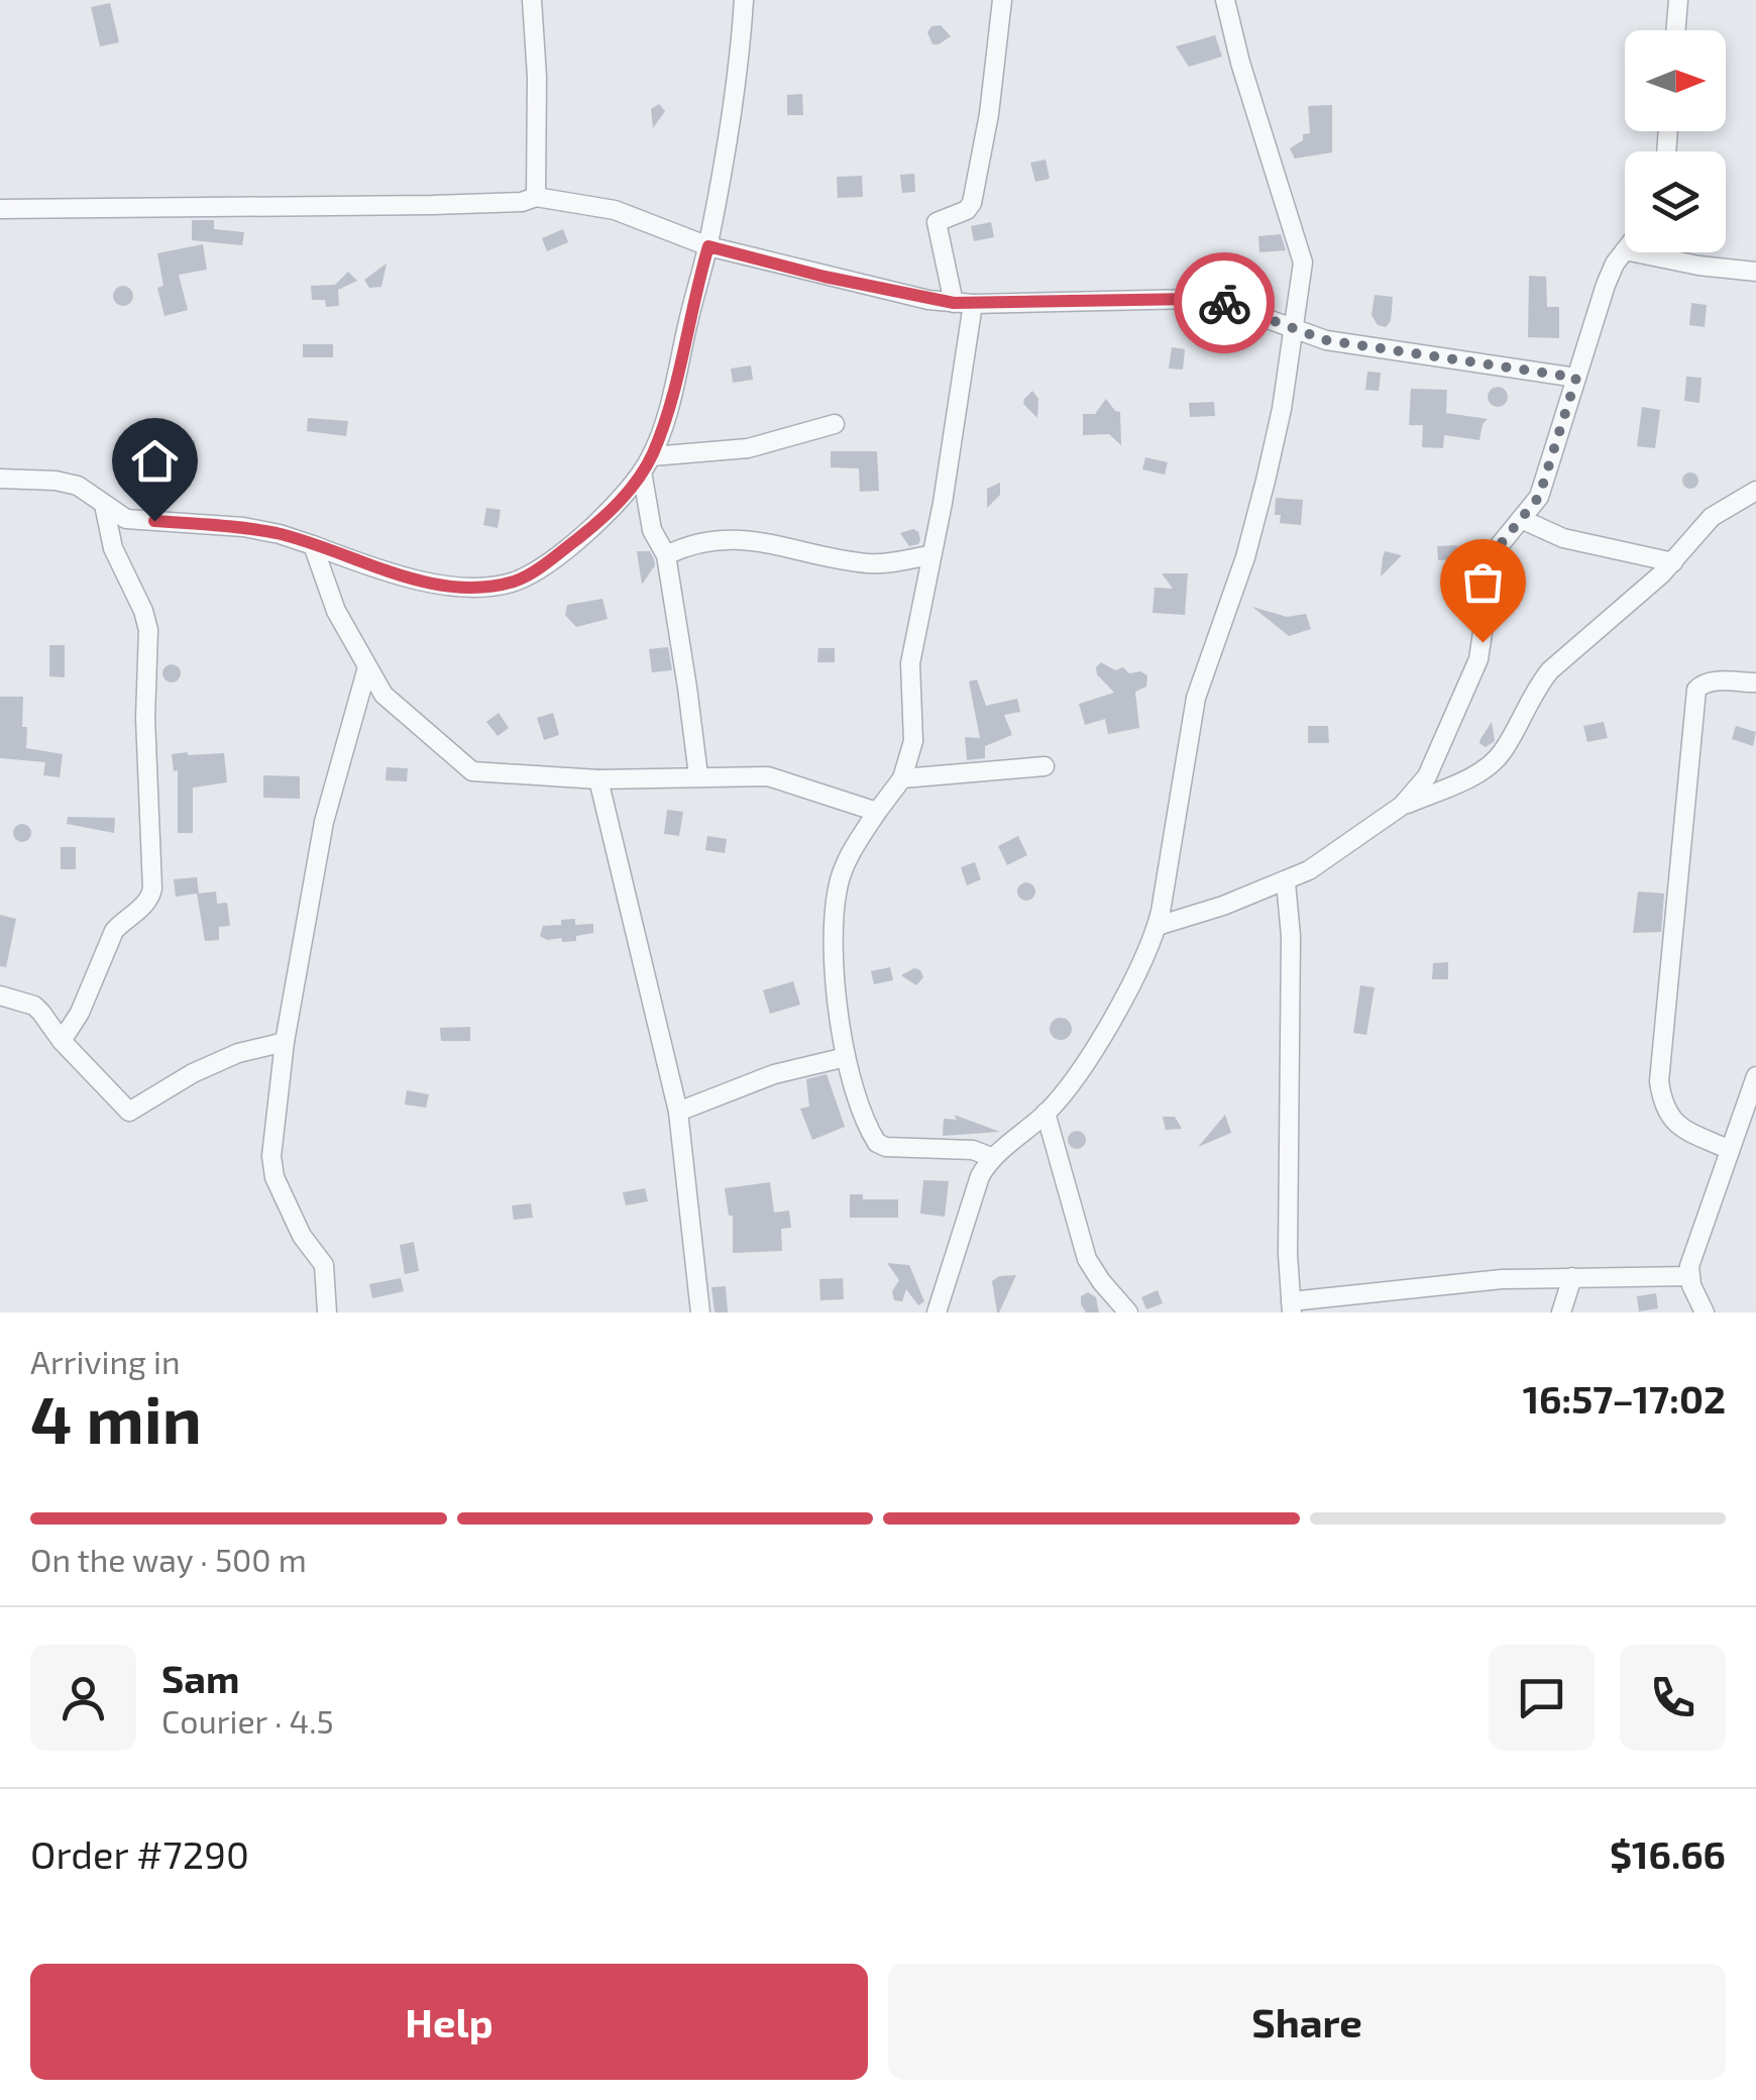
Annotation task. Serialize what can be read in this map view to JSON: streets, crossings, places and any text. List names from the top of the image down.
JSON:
{
  "north": "right",
  "page": {
    "heading": ["4 min", "Arriving in", "16:57–17:02"],
    "panel": [
      "Sam",
      "Courier · 4.5",
      "Order #7290",
      "$16.66"
    ],
    "bar": "On the way · 500 m",
    "buttons": ["Help", "Share"]
  }
}
